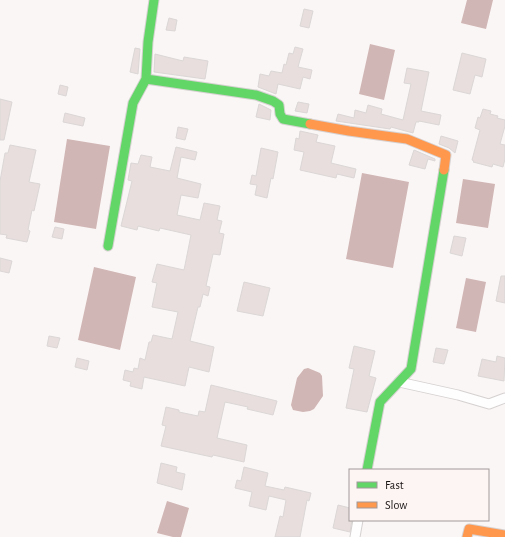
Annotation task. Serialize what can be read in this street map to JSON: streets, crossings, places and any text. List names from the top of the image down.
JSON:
{
  "legend": ["Fast", "Slow"]
}
